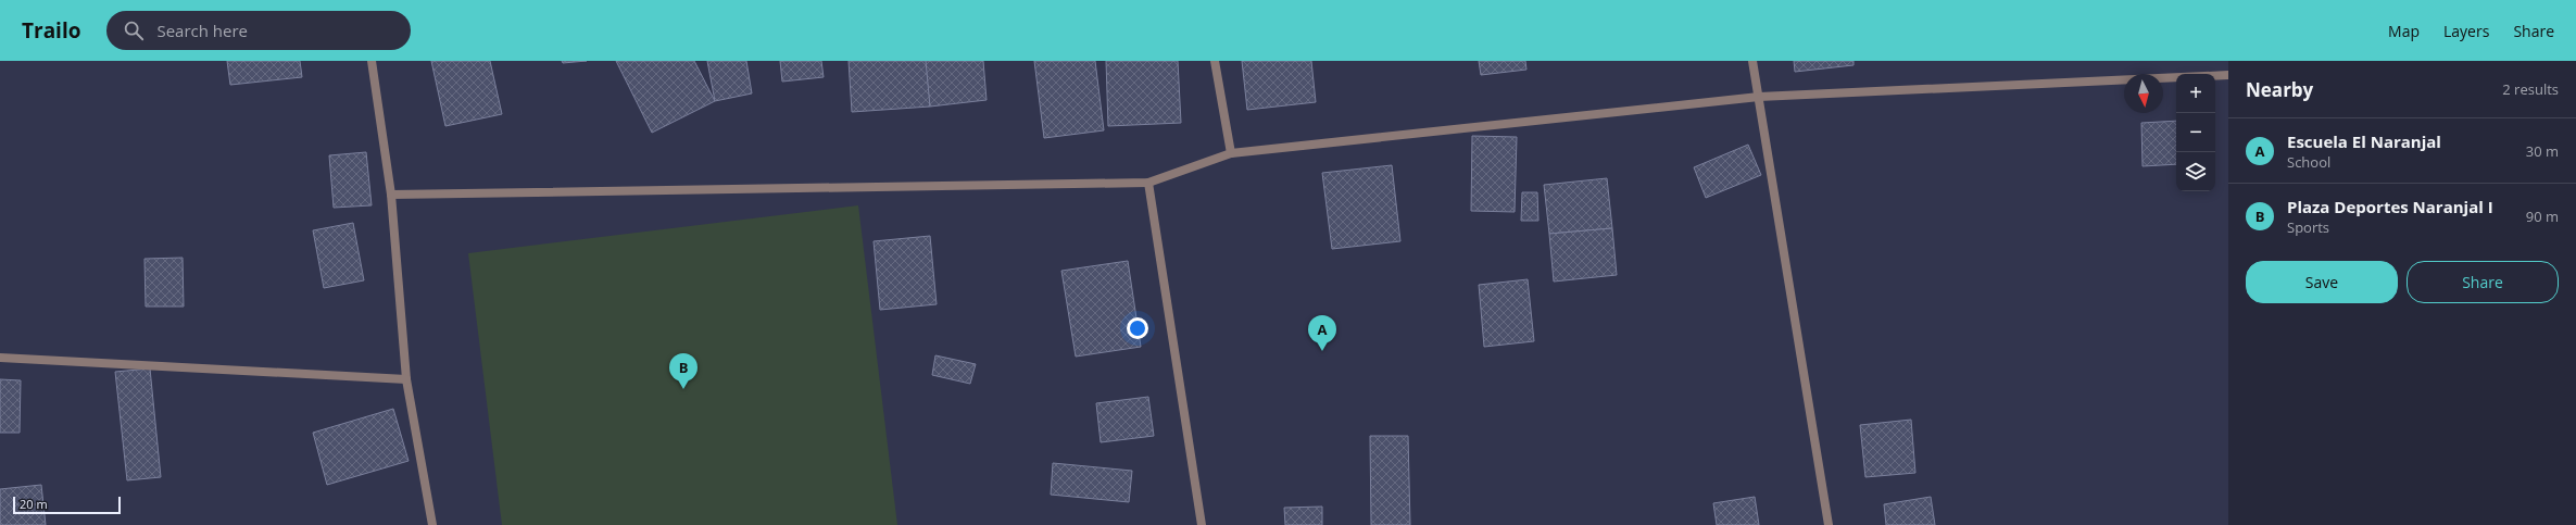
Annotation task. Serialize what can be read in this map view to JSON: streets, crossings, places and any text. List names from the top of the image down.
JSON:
{
  "scale_bar": "20 m",
  "north": "bottom",
  "page": {
    "header": "Trailo",
    "search": "Search here",
    "nav": ["Map", "Layers", "Share"],
    "heading": ["Nearby", "2 results"],
    "map_buttons": ["+", "−"],
    "list": [
      {
        "mark": "A",
        "name": "Escuela El Naranjal",
        "note": "School",
        "value": "30 m"
      },
      {
        "mark": "B",
        "name": "Plaza Deportes Naranjal I",
        "note": "Sports",
        "value": "90 m"
      }
    ],
    "buttons": ["Save", "Share"],
    "pins": ["A", "B"],
    "scale": "20 m"
  }
}
